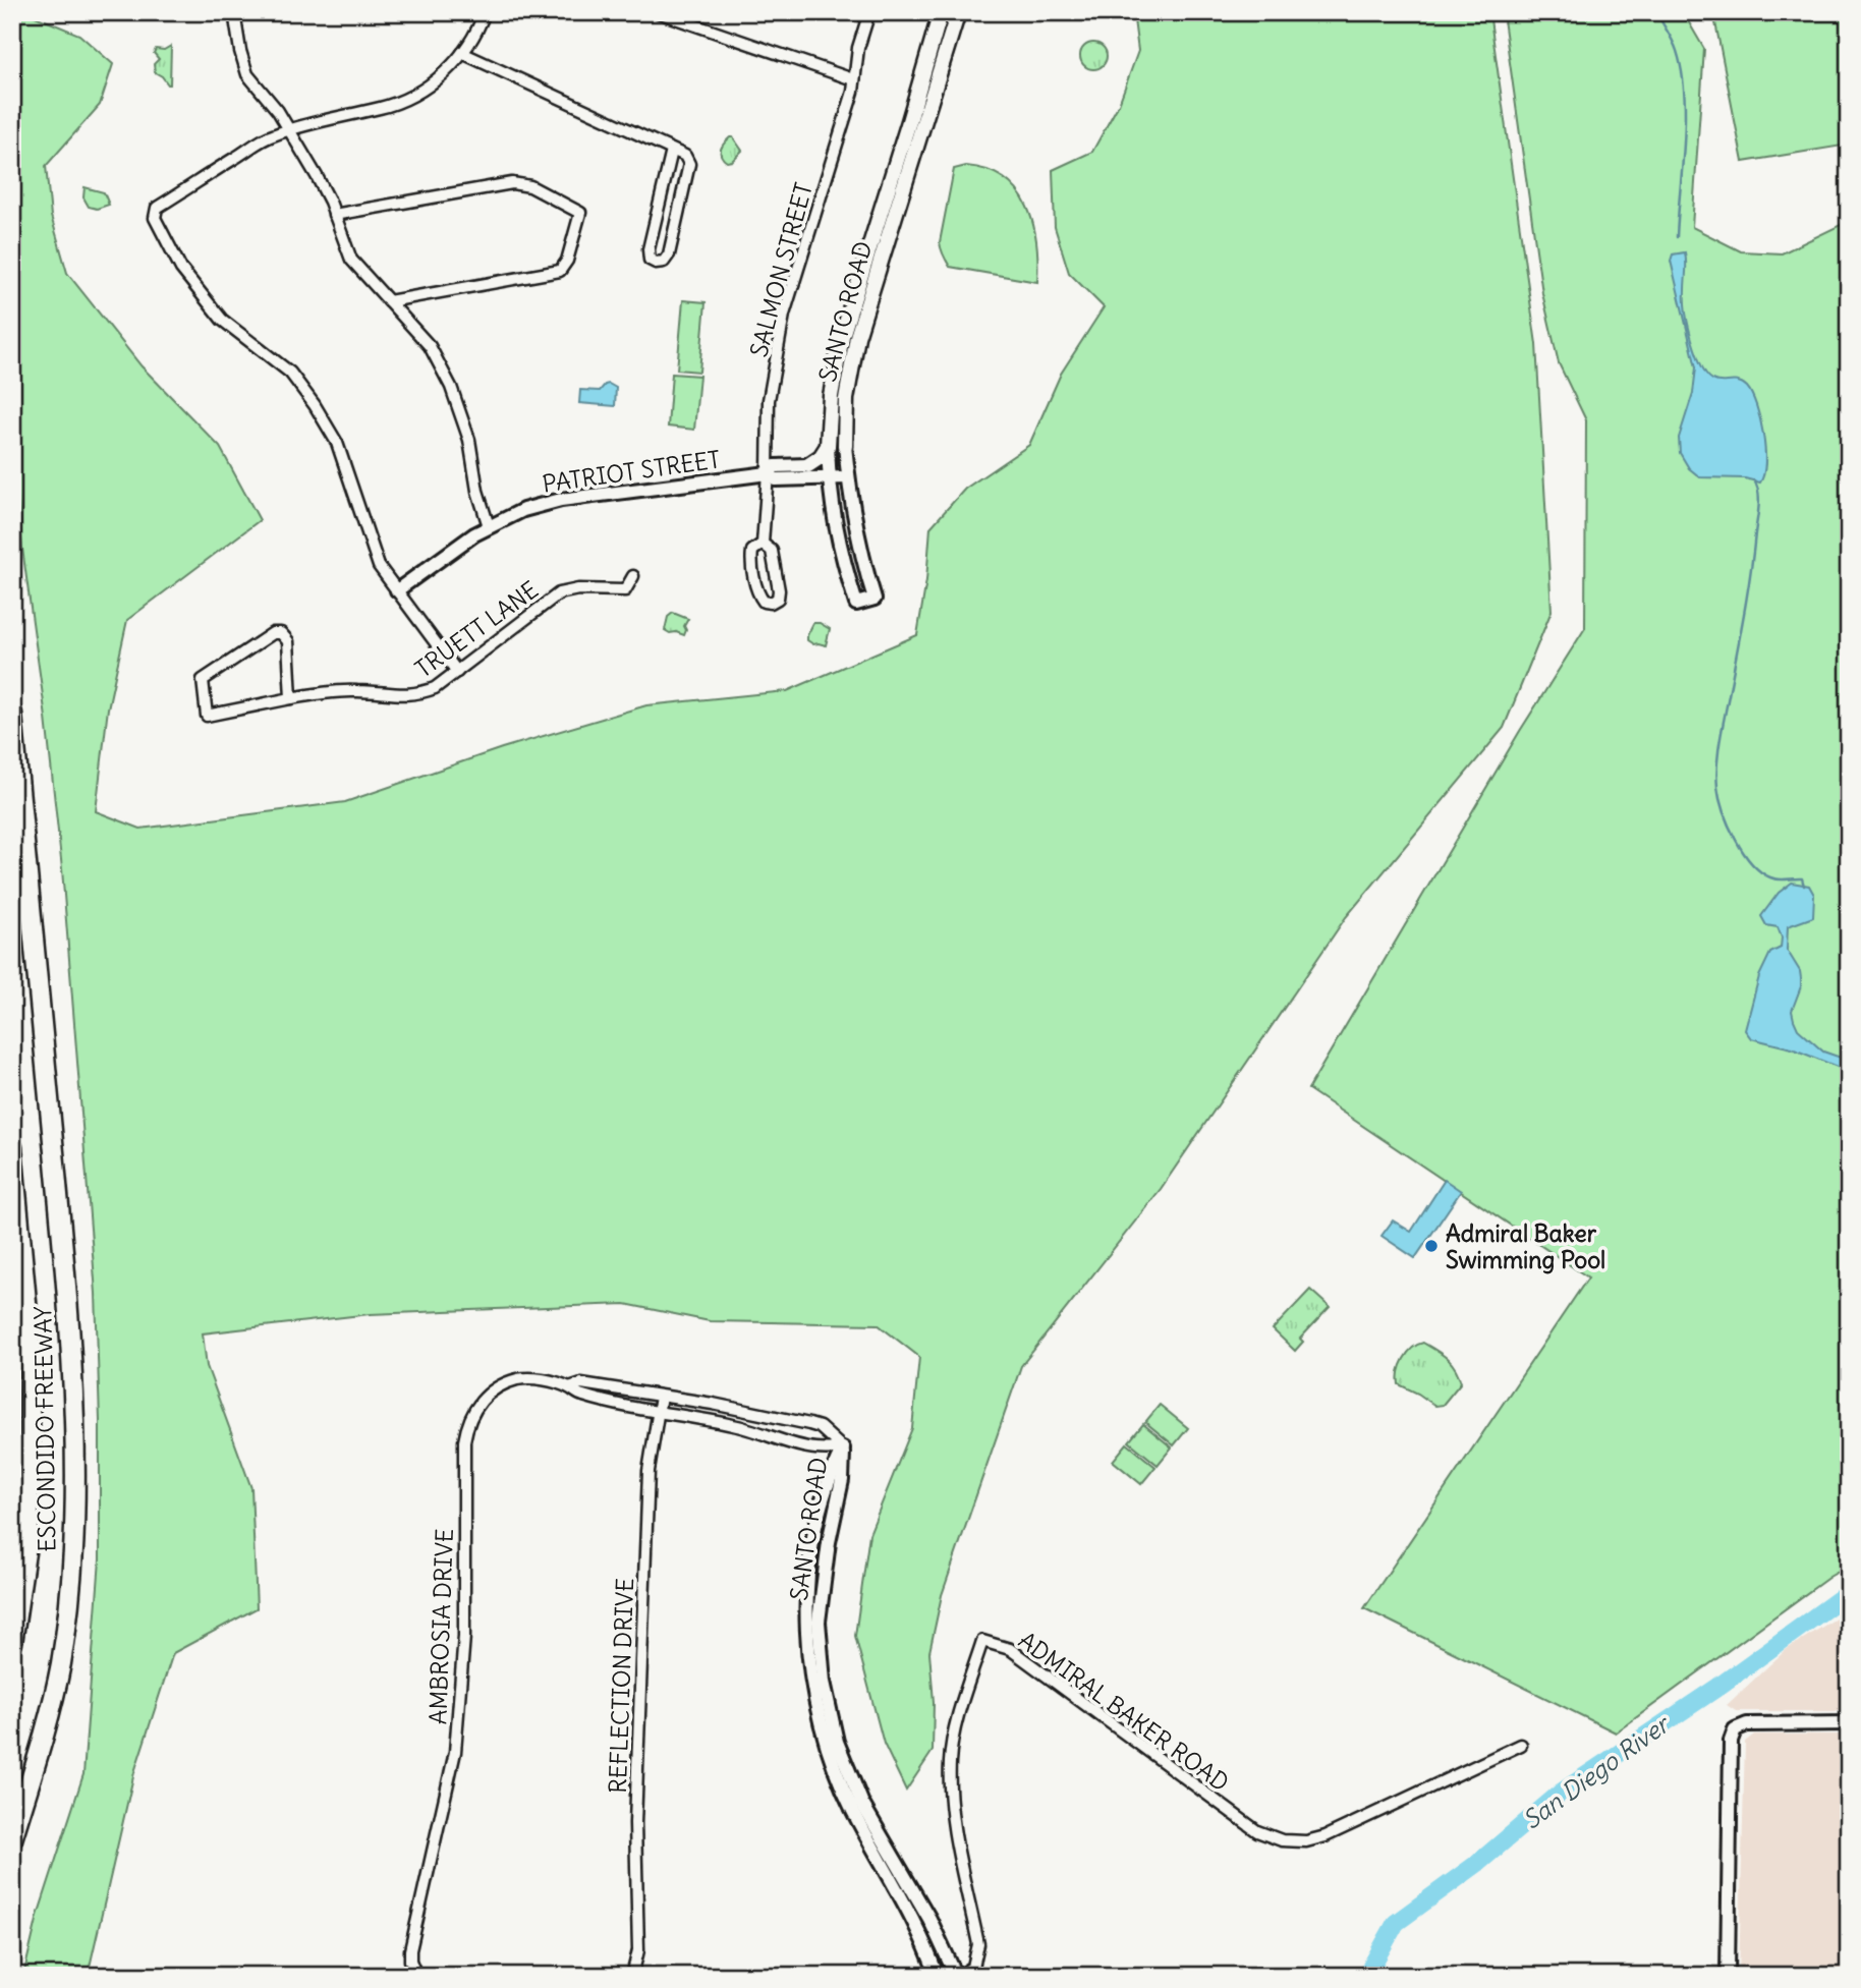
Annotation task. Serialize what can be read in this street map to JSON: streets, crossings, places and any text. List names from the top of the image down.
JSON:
{
  "streets": {
    "highway": ["ESCONDIDO FREEWAY"],
    "main road": ["SANTO ROAD"],
    "street": [
      "SALMON STREET",
      "PATRIOT STREET",
      "TRUETT LANE",
      "AMBROSIA DRIVE",
      "REFLECTION DRIVE",
      "ADMIRAL BAKER ROAD"
    ]
  },
  "crossings": [
    ["SALMON STREET", "PATRIOT STREET"],
    ["SANTO ROAD", "PATRIOT STREET"],
    ["SANTO ROAD", "AMBROSIA DRIVE"],
    ["SANTO ROAD", "ADMIRAL BAKER ROAD"],
    ["AMBROSIA DRIVE", "REFLECTION DRIVE"]
  ],
  "water": ["San Diego River"],
  "places": ["Admiral Baker Swimming Pool"]
}
